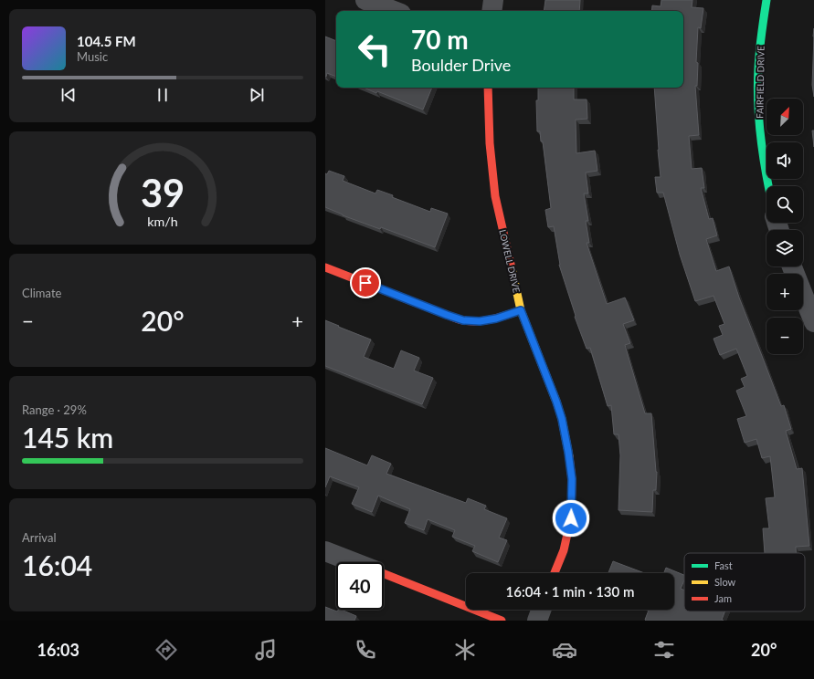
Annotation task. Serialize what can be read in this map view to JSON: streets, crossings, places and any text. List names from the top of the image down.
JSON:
{
  "streets": {
    "street": ["FAIRFIELD DRIVE", "LOWELL DRIVE"]
  },
  "legend": ["Fast", "Slow", "Jam"],
  "north": "top right",
  "page": {
    "turn": ["70 m", "Boulder Drive"],
    "song": ["104.5 FM", "Music"],
    "map_buttons": ["+", "−"],
    "tile": [
      "Climate",
      ["Range · 29%", "145 km"],
      ["Arrival", "16:04"]
    ],
    "heat": ["−", "20°", "+"],
    "limit": "40",
    "trip": "16:04 · 1 min · 130 m",
    "tabs": ["16:03", "20°"],
    "gauge": ["39", "km/h"]
  }
}
